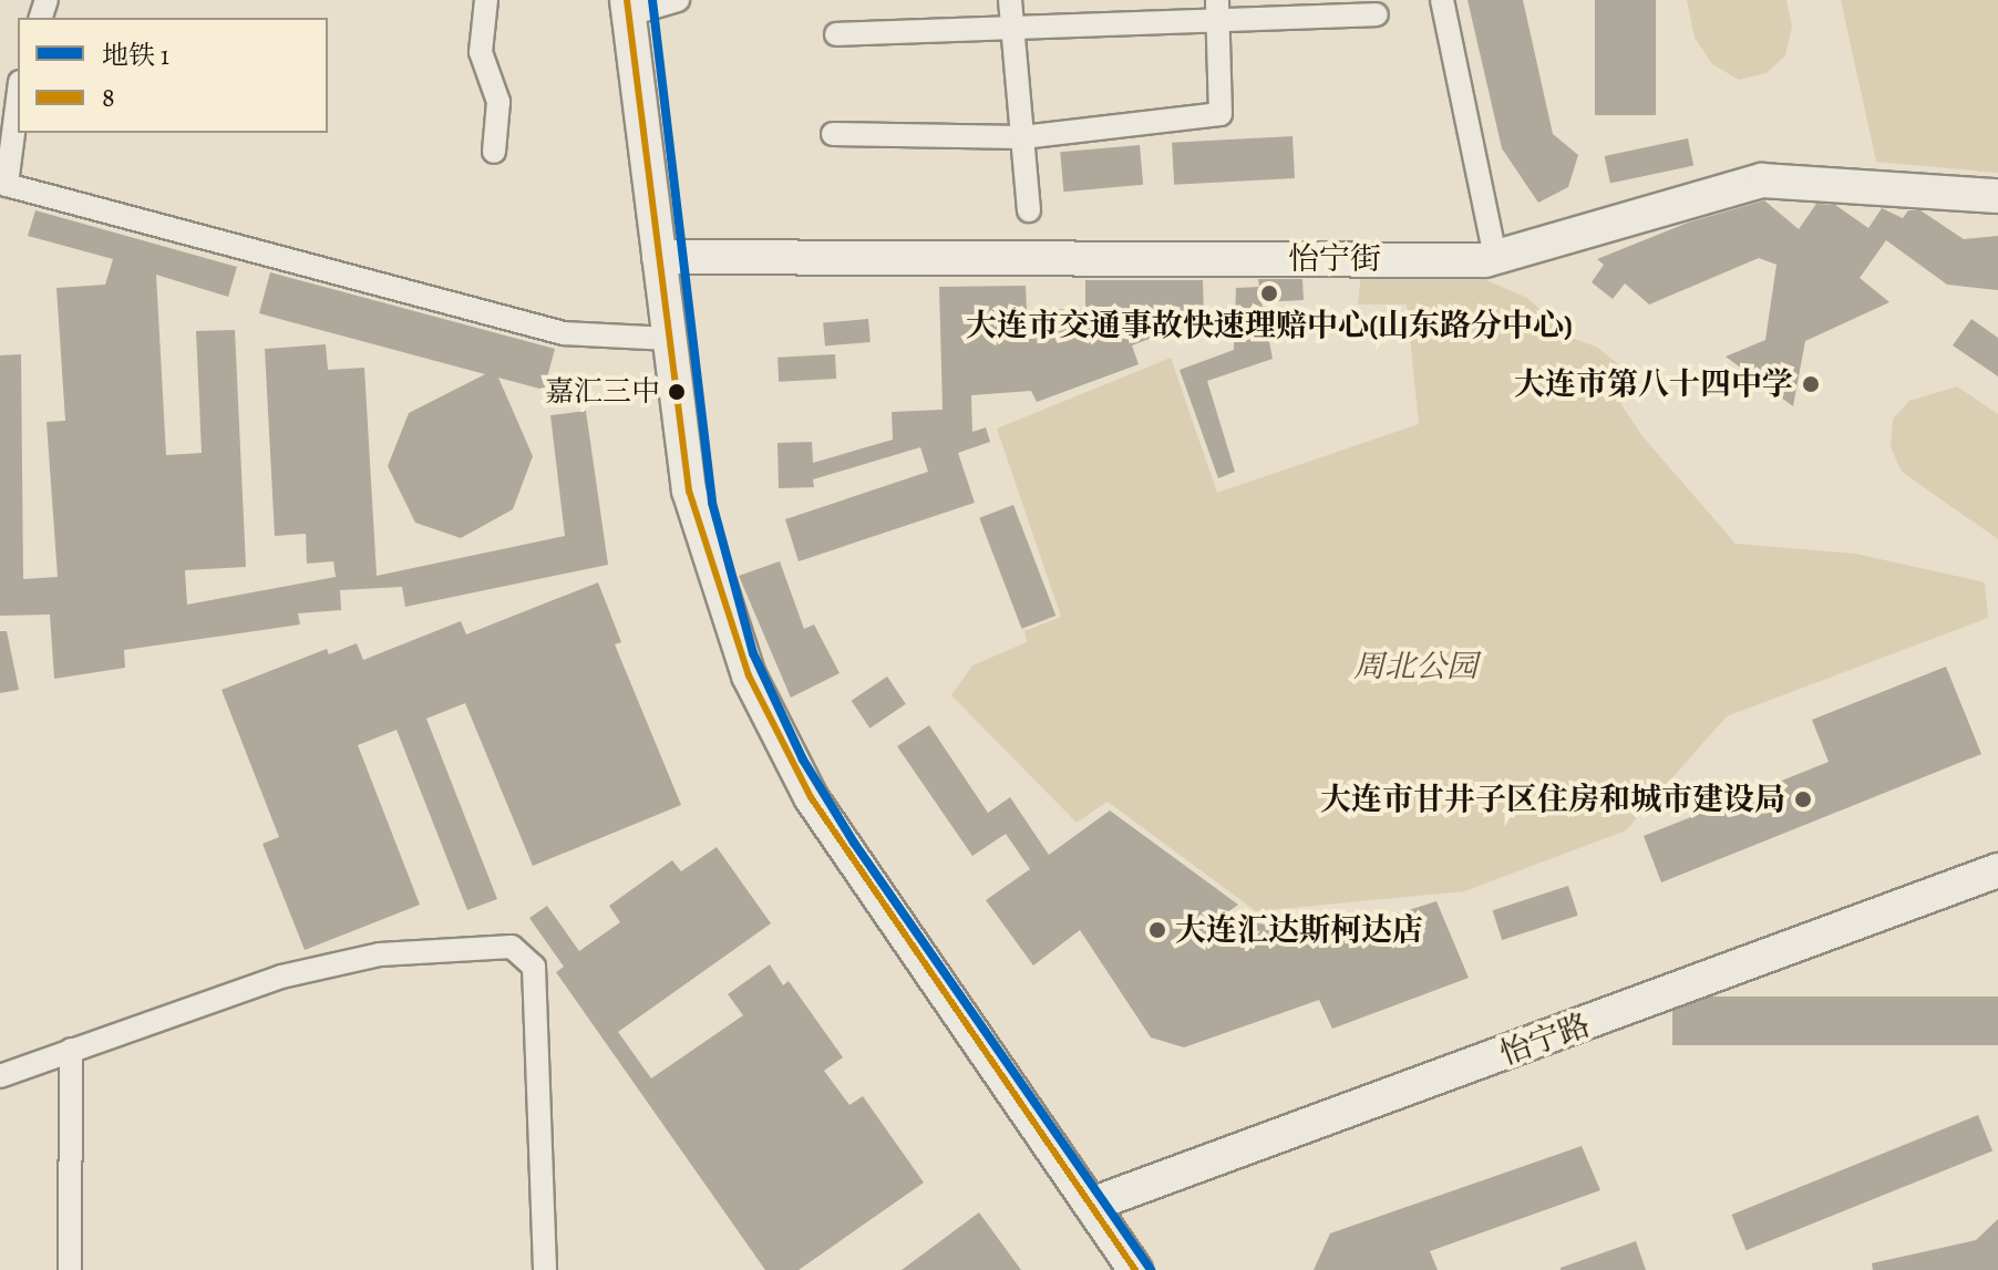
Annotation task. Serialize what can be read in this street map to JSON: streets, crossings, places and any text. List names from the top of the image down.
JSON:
{
  "streets": {
    "street": ["怡宁街", "怡宁路"]
  },
  "parks": ["周北公园"],
  "places": [
    "大连市交通事故快速理赔中心(山东路分中心)",
    "大连市第八十四中学",
    "嘉汇三中",
    "大连市甘井子区住房和城市建设局",
    "大连汇达斯柯达店"
  ],
  "lines": ["metro line 1", "transit line 8"],
  "legend": ["地铁 1", "8"]
}
